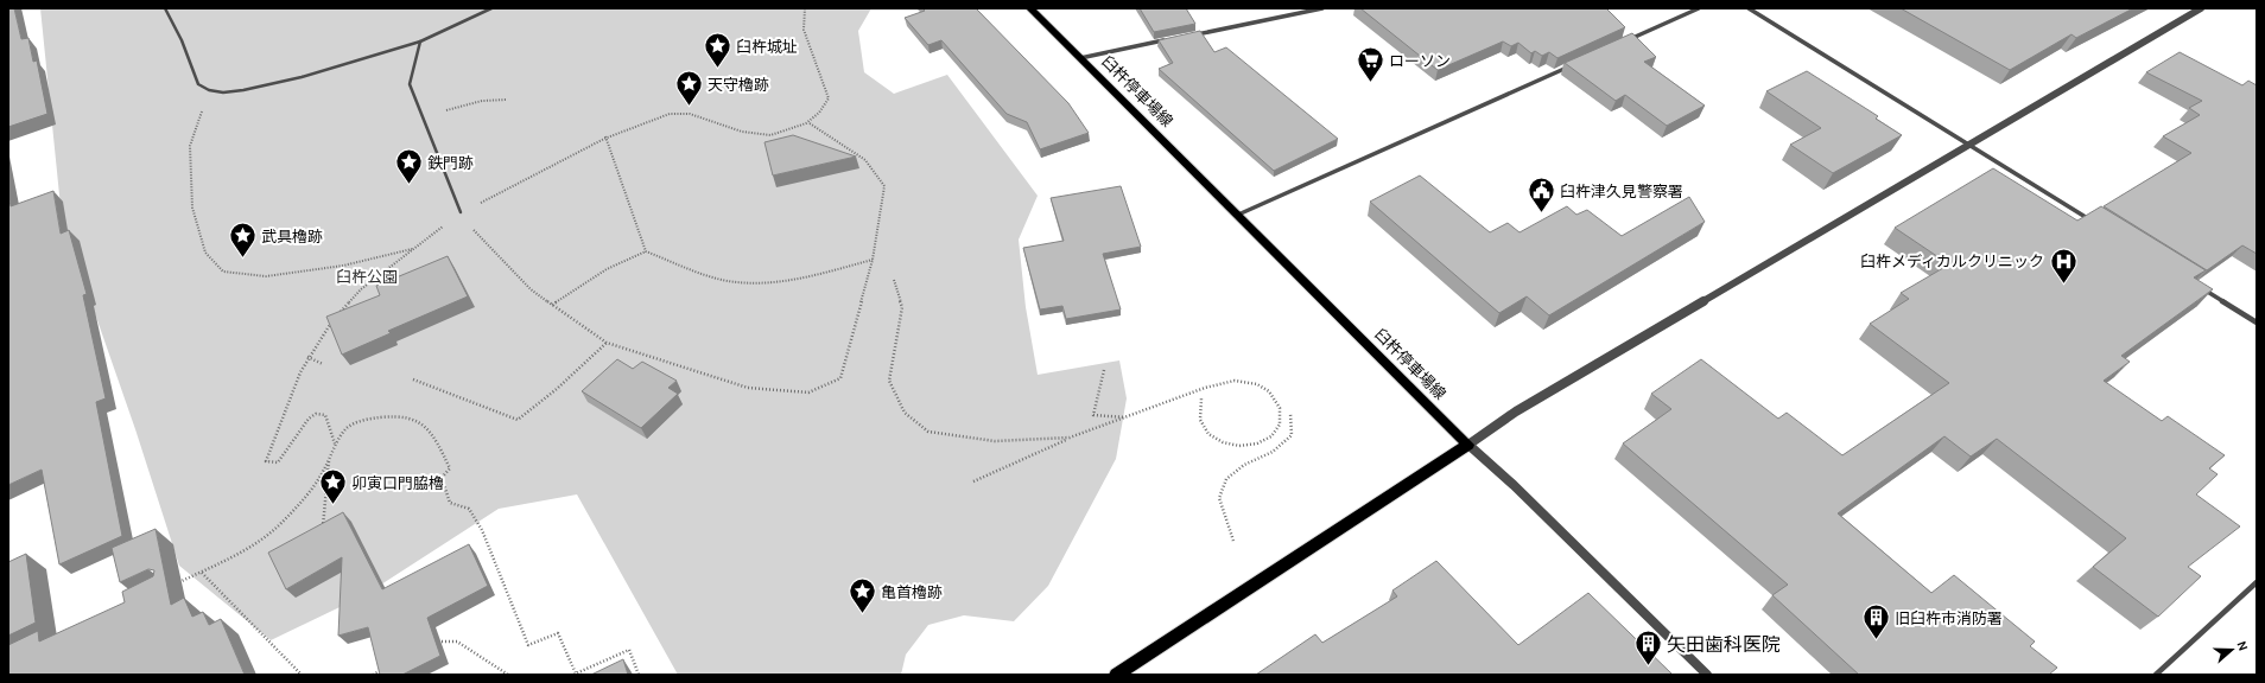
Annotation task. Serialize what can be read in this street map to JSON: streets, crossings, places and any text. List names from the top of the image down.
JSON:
{
  "streets": {
    "main road": ["臼杵停車場線"]
  },
  "parks": ["臼杵公園"],
  "places": {
    "place": [
      "臼杵城址",
      "天守櫓跡",
      "鉄門跡",
      "武具櫓跡",
      "卯寅口門脇櫓",
      "亀首櫓跡"
    ],
    "supermarket": ["ローソン"],
    "public building": ["臼杵津久見警察署"],
    "hospital": ["臼杵メディカルクリニック"],
    "building": ["旧臼杵市消防署", "矢田歯科医院"]
  },
  "north": "right"
}
